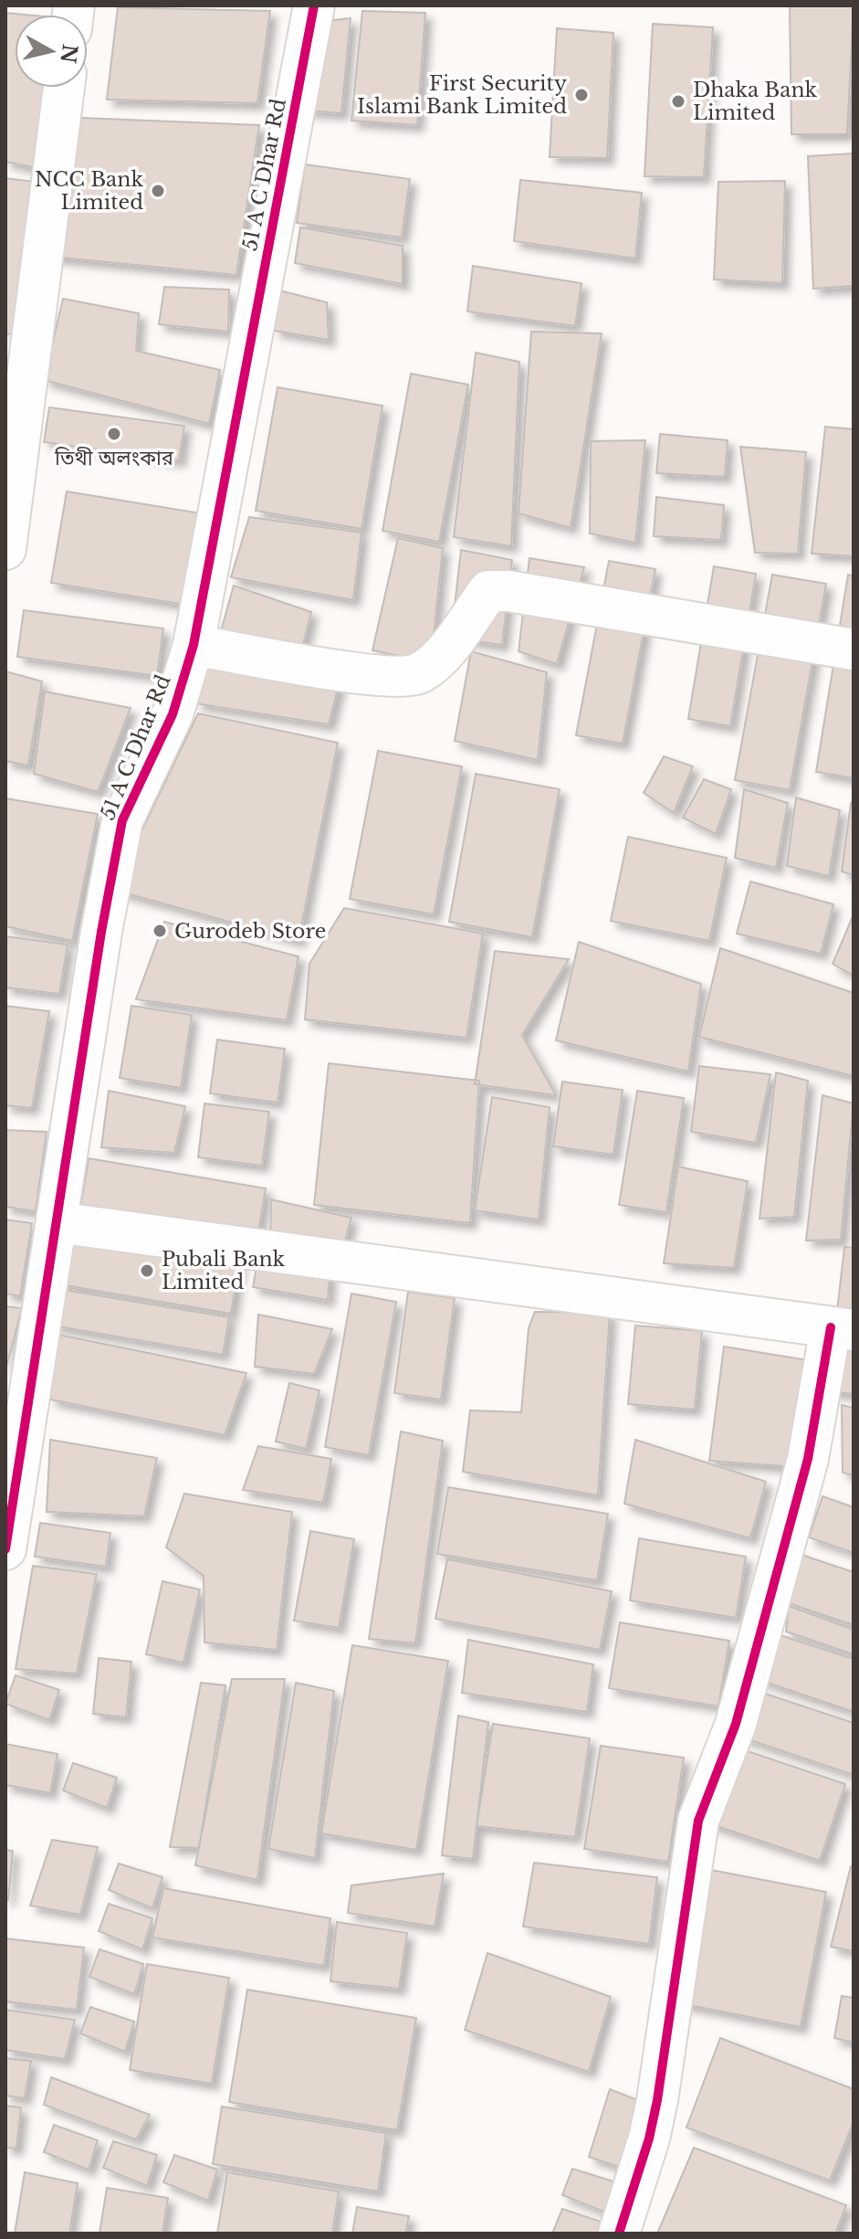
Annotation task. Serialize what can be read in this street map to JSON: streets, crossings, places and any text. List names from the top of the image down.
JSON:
{
  "streets": {
    "street": ["51 A C Dhar Rd"]
  },
  "places": [
    "First Security Islami Bank Limited",
    "Dhaka Bank Limited",
    "NCC Bank Limited",
    "তিথী অলংকার",
    "Gurodeb Store",
    "Pubali Bank Limited"
  ],
  "north": "right"
}
